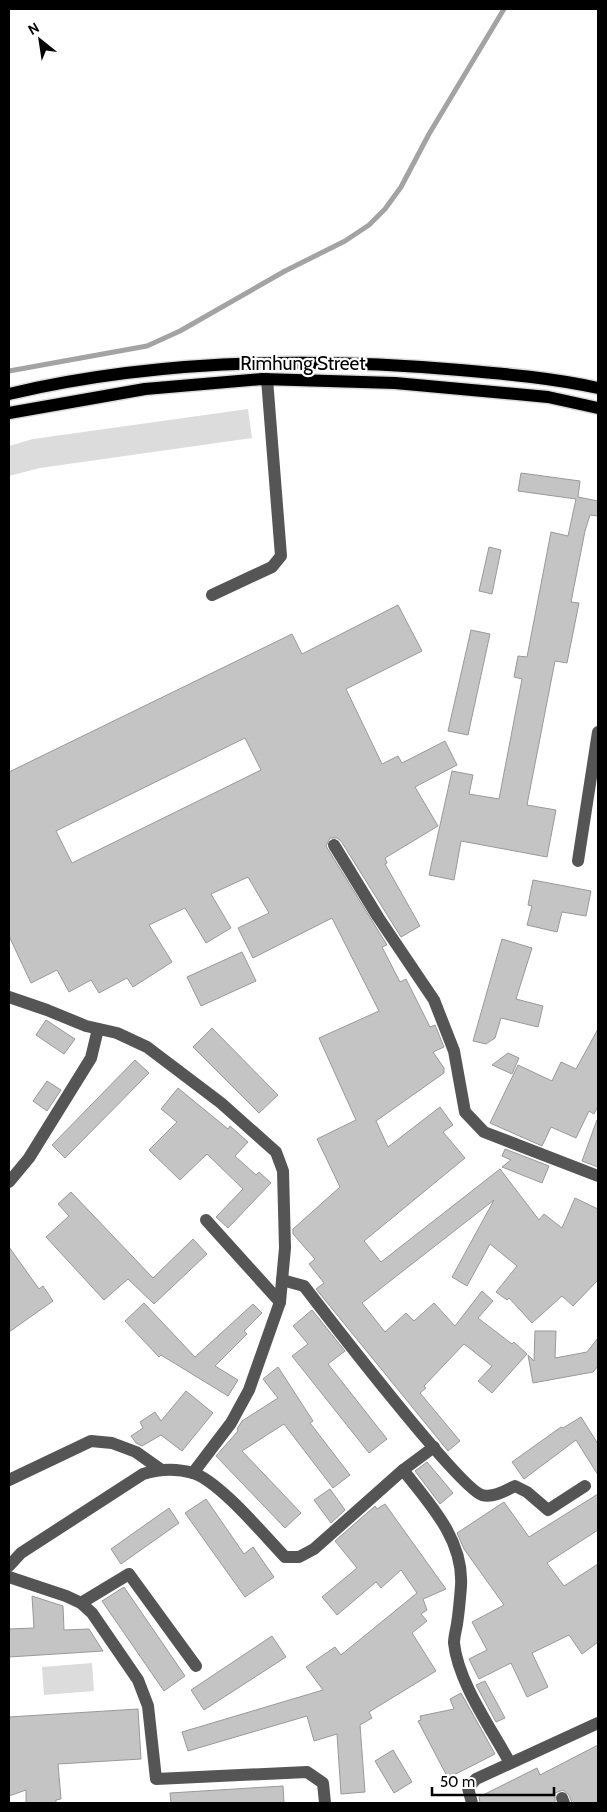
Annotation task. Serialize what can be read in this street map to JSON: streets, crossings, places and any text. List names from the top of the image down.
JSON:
{
  "streets": {
    "main road": ["Rimhung Street"]
  },
  "scale_bar": "50 m",
  "north": "top left"
}
